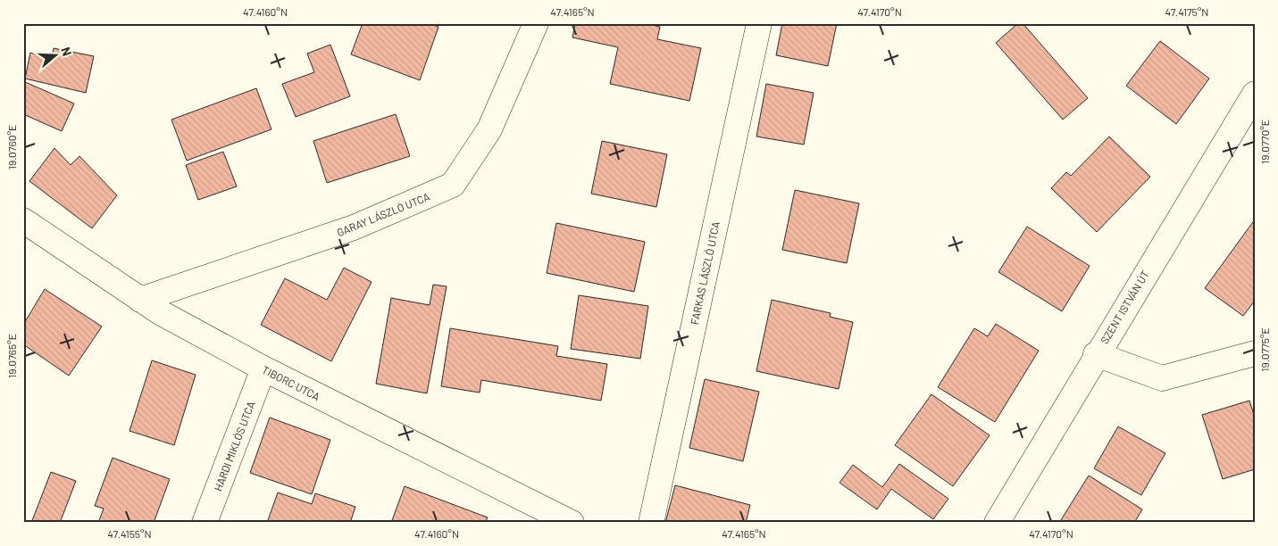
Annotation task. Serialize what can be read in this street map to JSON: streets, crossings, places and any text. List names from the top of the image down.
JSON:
{
  "streets": {
    "street": [
      "GARAY LÁSZLÓ UTCA",
      "FARKAS LÁSZLÓ UTCA",
      "SZENT ISTVÁN ÚT",
      "TIBORC UTCA",
      "HARDI MIKLÓS UTCA"
    ]
  },
  "crossings": [
    ["GARAY LÁSZLÓ UTCA", "TIBORC UTCA"],
    ["TIBORC UTCA", "HARDI MIKLÓS UTCA"]
  ],
  "north": "right",
  "coordinates": [
    "47.4160°N",
    "47.4165°N",
    "47.4170°N",
    "47.4175°N",
    "19.0770°E",
    "19.0760°E",
    "19.0775°E",
    "19.0765°E",
    "47.4155°N"
  ]
}
